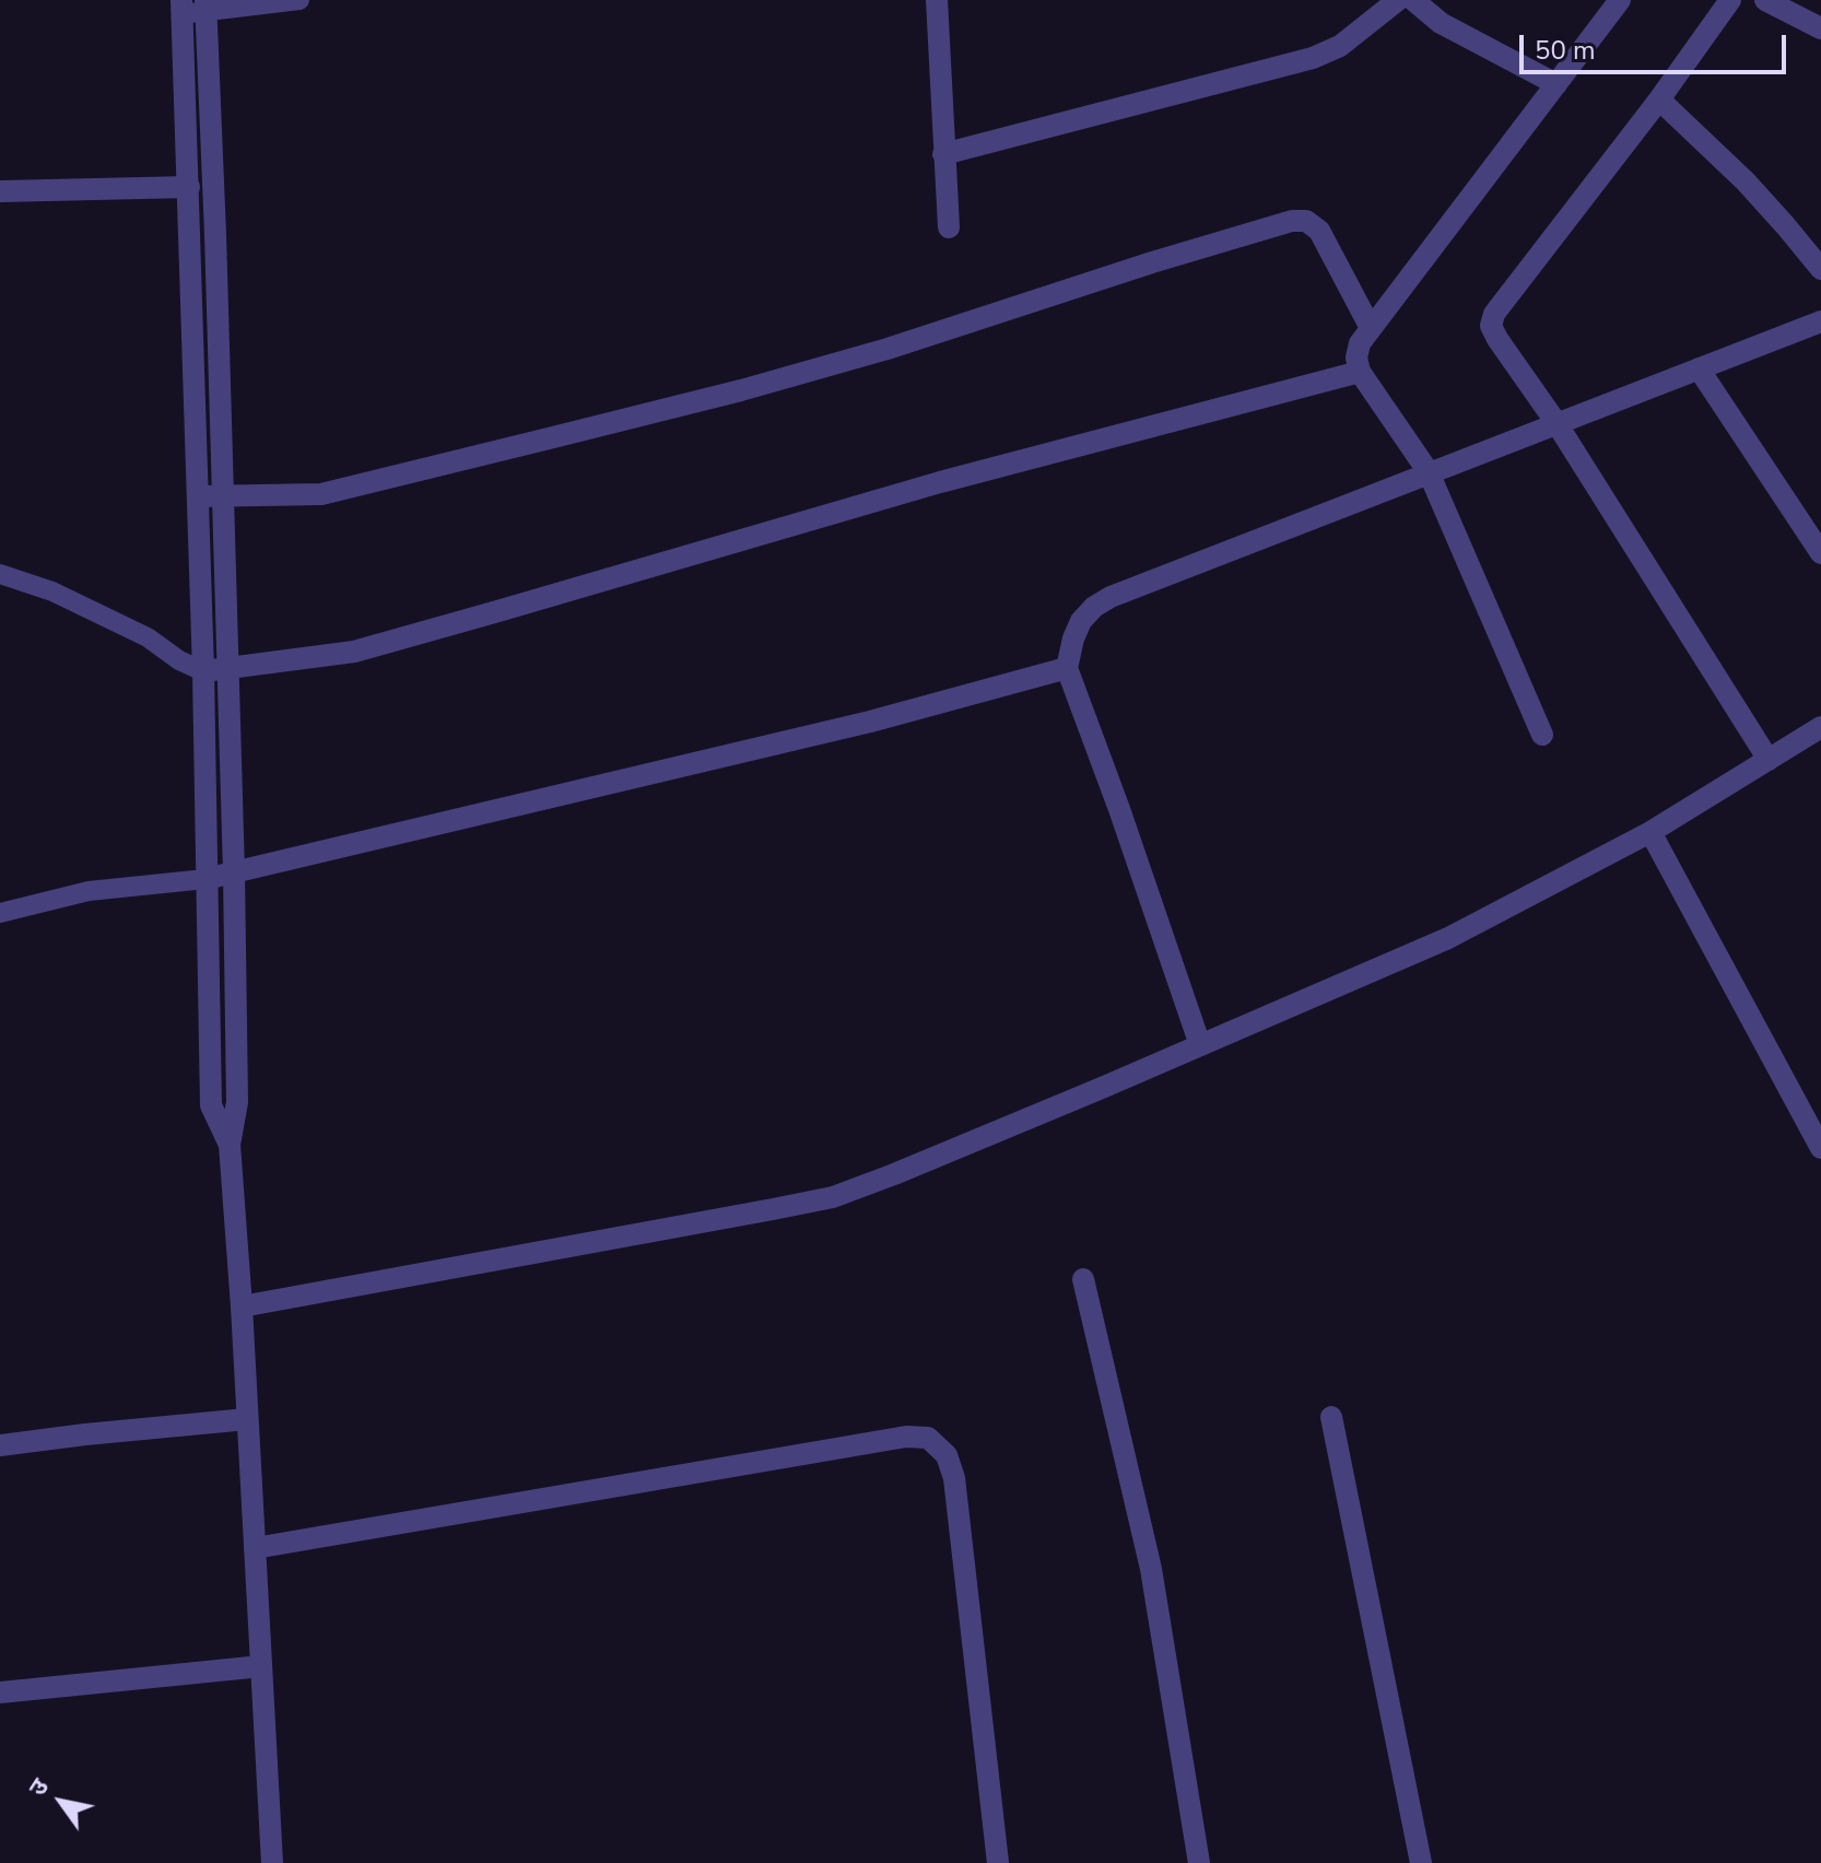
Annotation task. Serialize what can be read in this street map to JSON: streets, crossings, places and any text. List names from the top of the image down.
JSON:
{
  "scale_bar": "50 m",
  "north": "top left"
}
